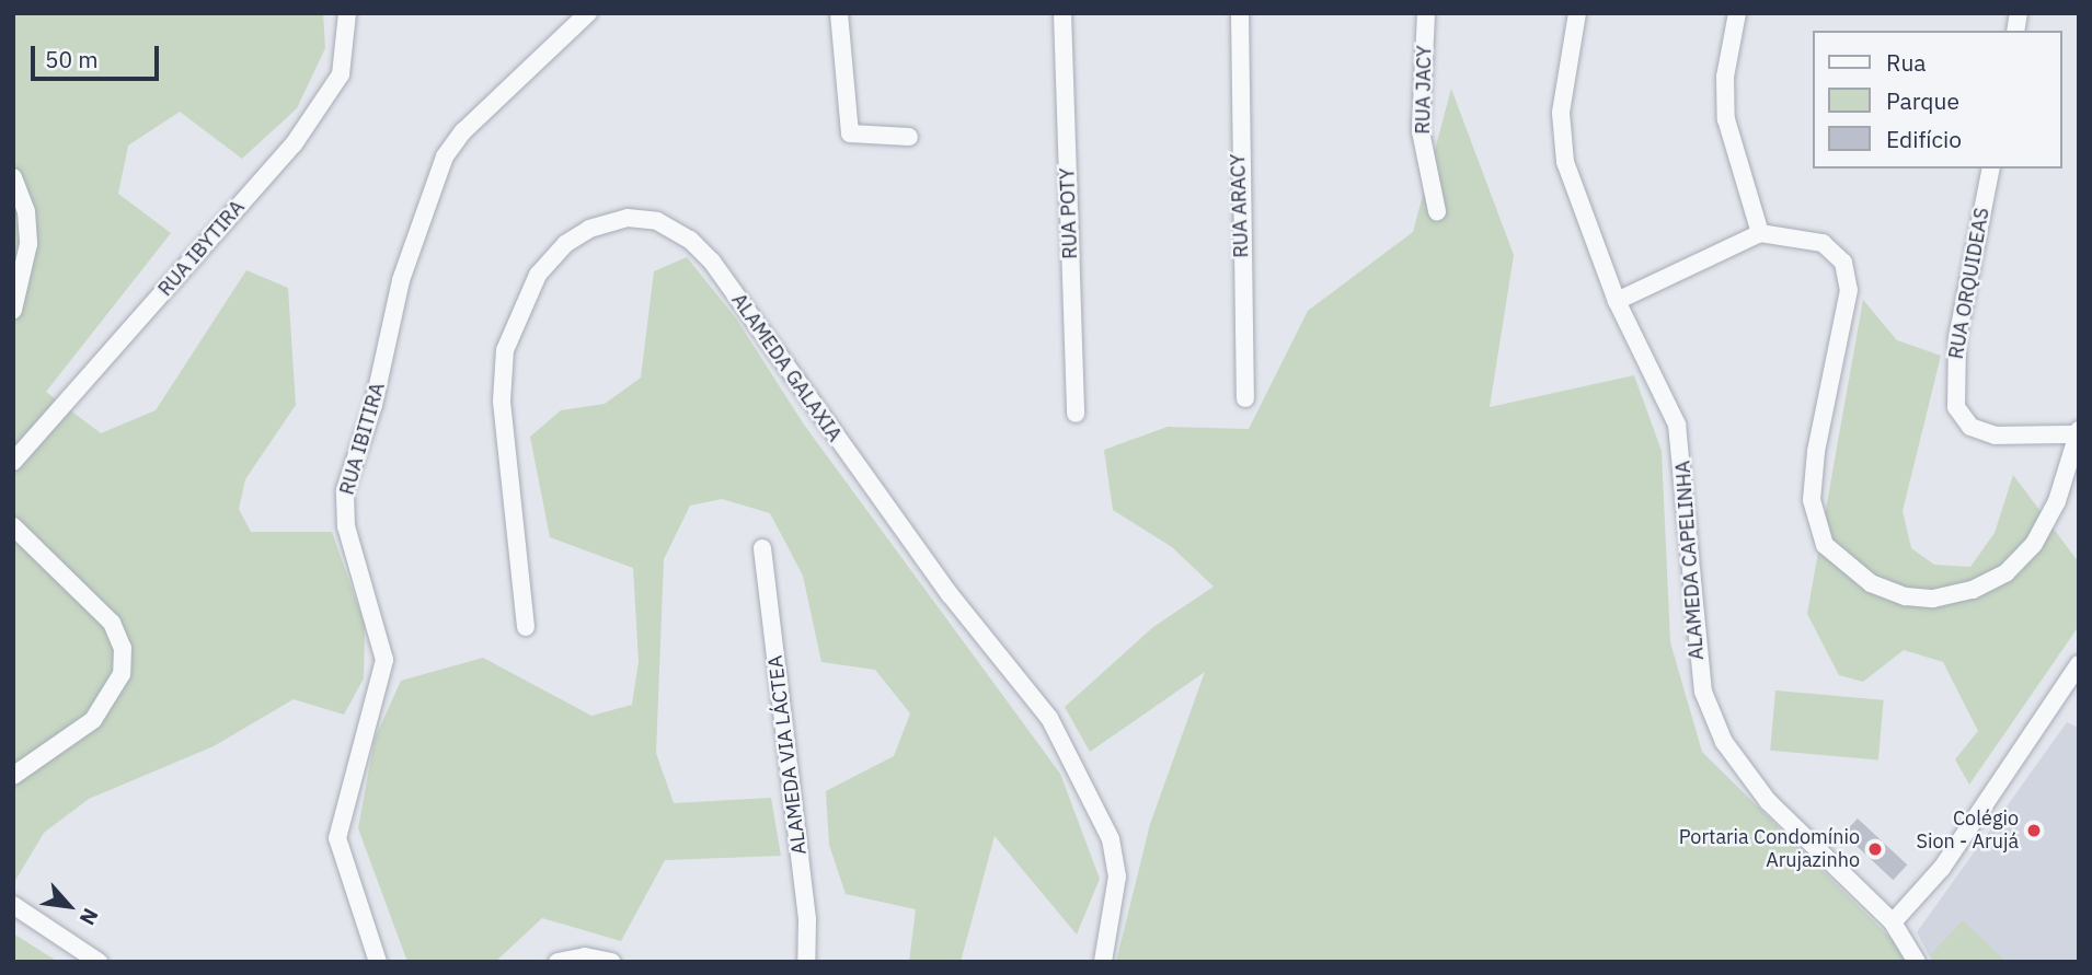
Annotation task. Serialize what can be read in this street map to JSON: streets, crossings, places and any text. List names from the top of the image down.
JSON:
{
  "streets": {
    "street": [
      "RUA JACY",
      "RUA ARACY",
      "RUA POTY",
      "RUA IBYTIRA",
      "RUA ORQUIDEAS",
      "ALAMEDA GALAXIA",
      "RUA IBITIRA",
      "ALAMEDA CAPELINHA",
      "ALAMEDA VIA LÁCTEA"
    ]
  },
  "places": ["Colégio Sion - Arujá", "Portaria Condomínio Arujazinho"],
  "legend": ["Rua", "Parque", "Edifício"],
  "scale_bar": "50 m",
  "north": "bottom right"
}
